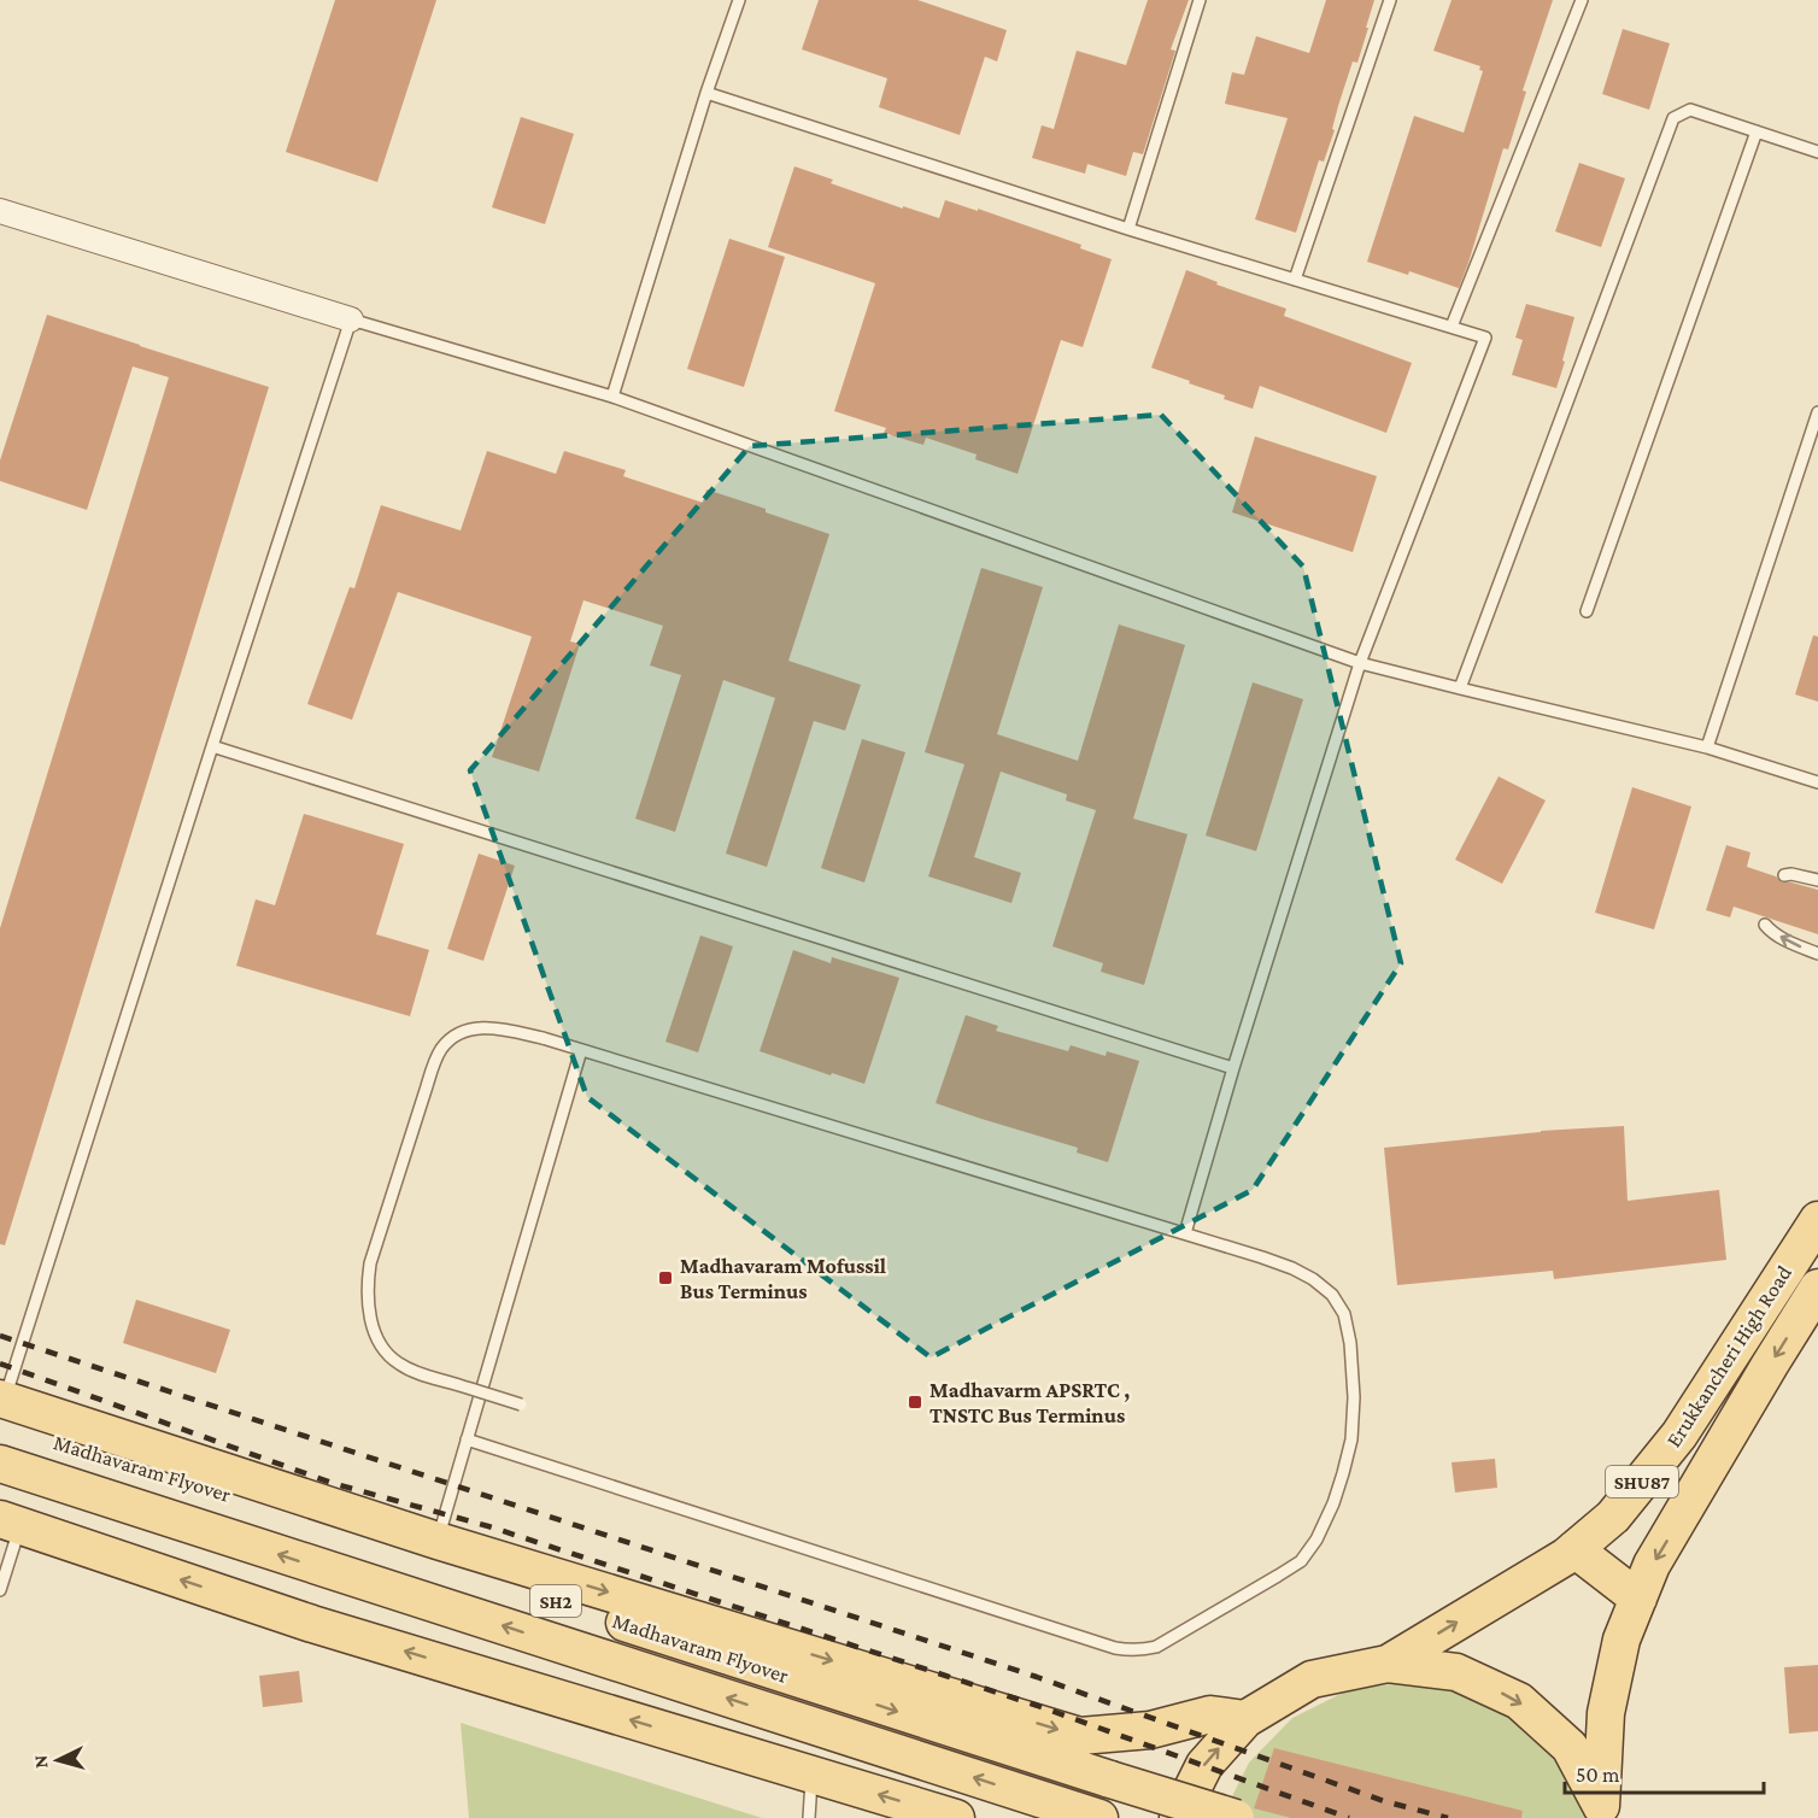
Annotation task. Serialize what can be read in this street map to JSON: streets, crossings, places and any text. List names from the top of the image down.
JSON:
{
  "streets": {
    "main road": [
      "Erukkancheri High Road",
      "Madhavaram Flyover",
      "SHU87",
      "SH2"
    ]
  },
  "crossings": [
    ["Erukkancheri High Road", "SHU87"]
  ],
  "places": {
    "transit": ["Madhavaram Mofussil Bus Terminus", "Madhavarm APSRTC , TNSTC Bus Terminus"]
  },
  "scale_bar": "50 m",
  "north": "left"
}
